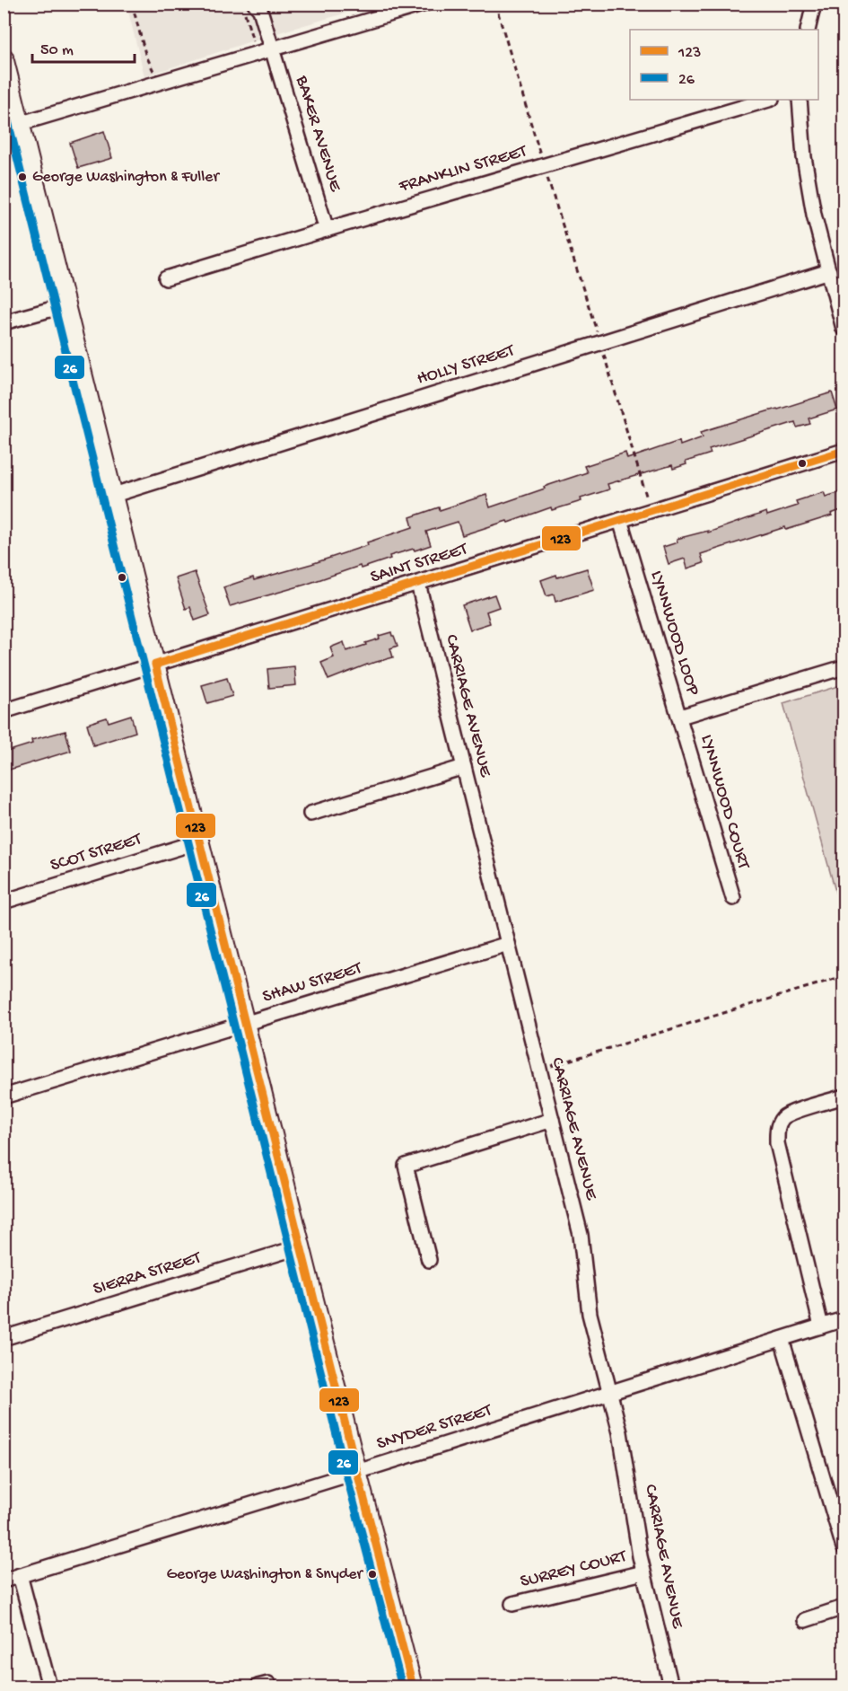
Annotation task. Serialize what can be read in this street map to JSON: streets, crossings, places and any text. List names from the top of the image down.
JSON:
{
  "streets": {
    "street": [
      "BAKER AVENUE",
      "FRANKLIN STREET",
      "HOLLY STREET",
      "SAINT STREET",
      "LYNNWOOD LOOP",
      "CARRIAGE AVENUE",
      "LYNNWOOD COURT",
      "SCOT STREET",
      "SHAW STREET",
      "SIERRA STREET",
      "SNYDER STREET",
      "SURREY COURT"
    ]
  },
  "crossings": [
    ["BAKER AVENUE", "FRANKLIN STREET"],
    ["SAINT STREET", "LYNNWOOD LOOP"],
    ["SAINT STREET", "CARRIAGE AVENUE"],
    ["LYNNWOOD LOOP", "LYNNWOOD COURT"],
    ["CARRIAGE AVENUE", "SHAW STREET"],
    ["CARRIAGE AVENUE", "SNYDER STREET"],
    ["CARRIAGE AVENUE", "SURREY COURT"]
  ],
  "places": ["George Washington & Fuller", "George Washington & Snyder"],
  "lines": ["transit line 26", "transit line 123"],
  "legend": ["123", "26"],
  "scale_bar": "50 m"
}
